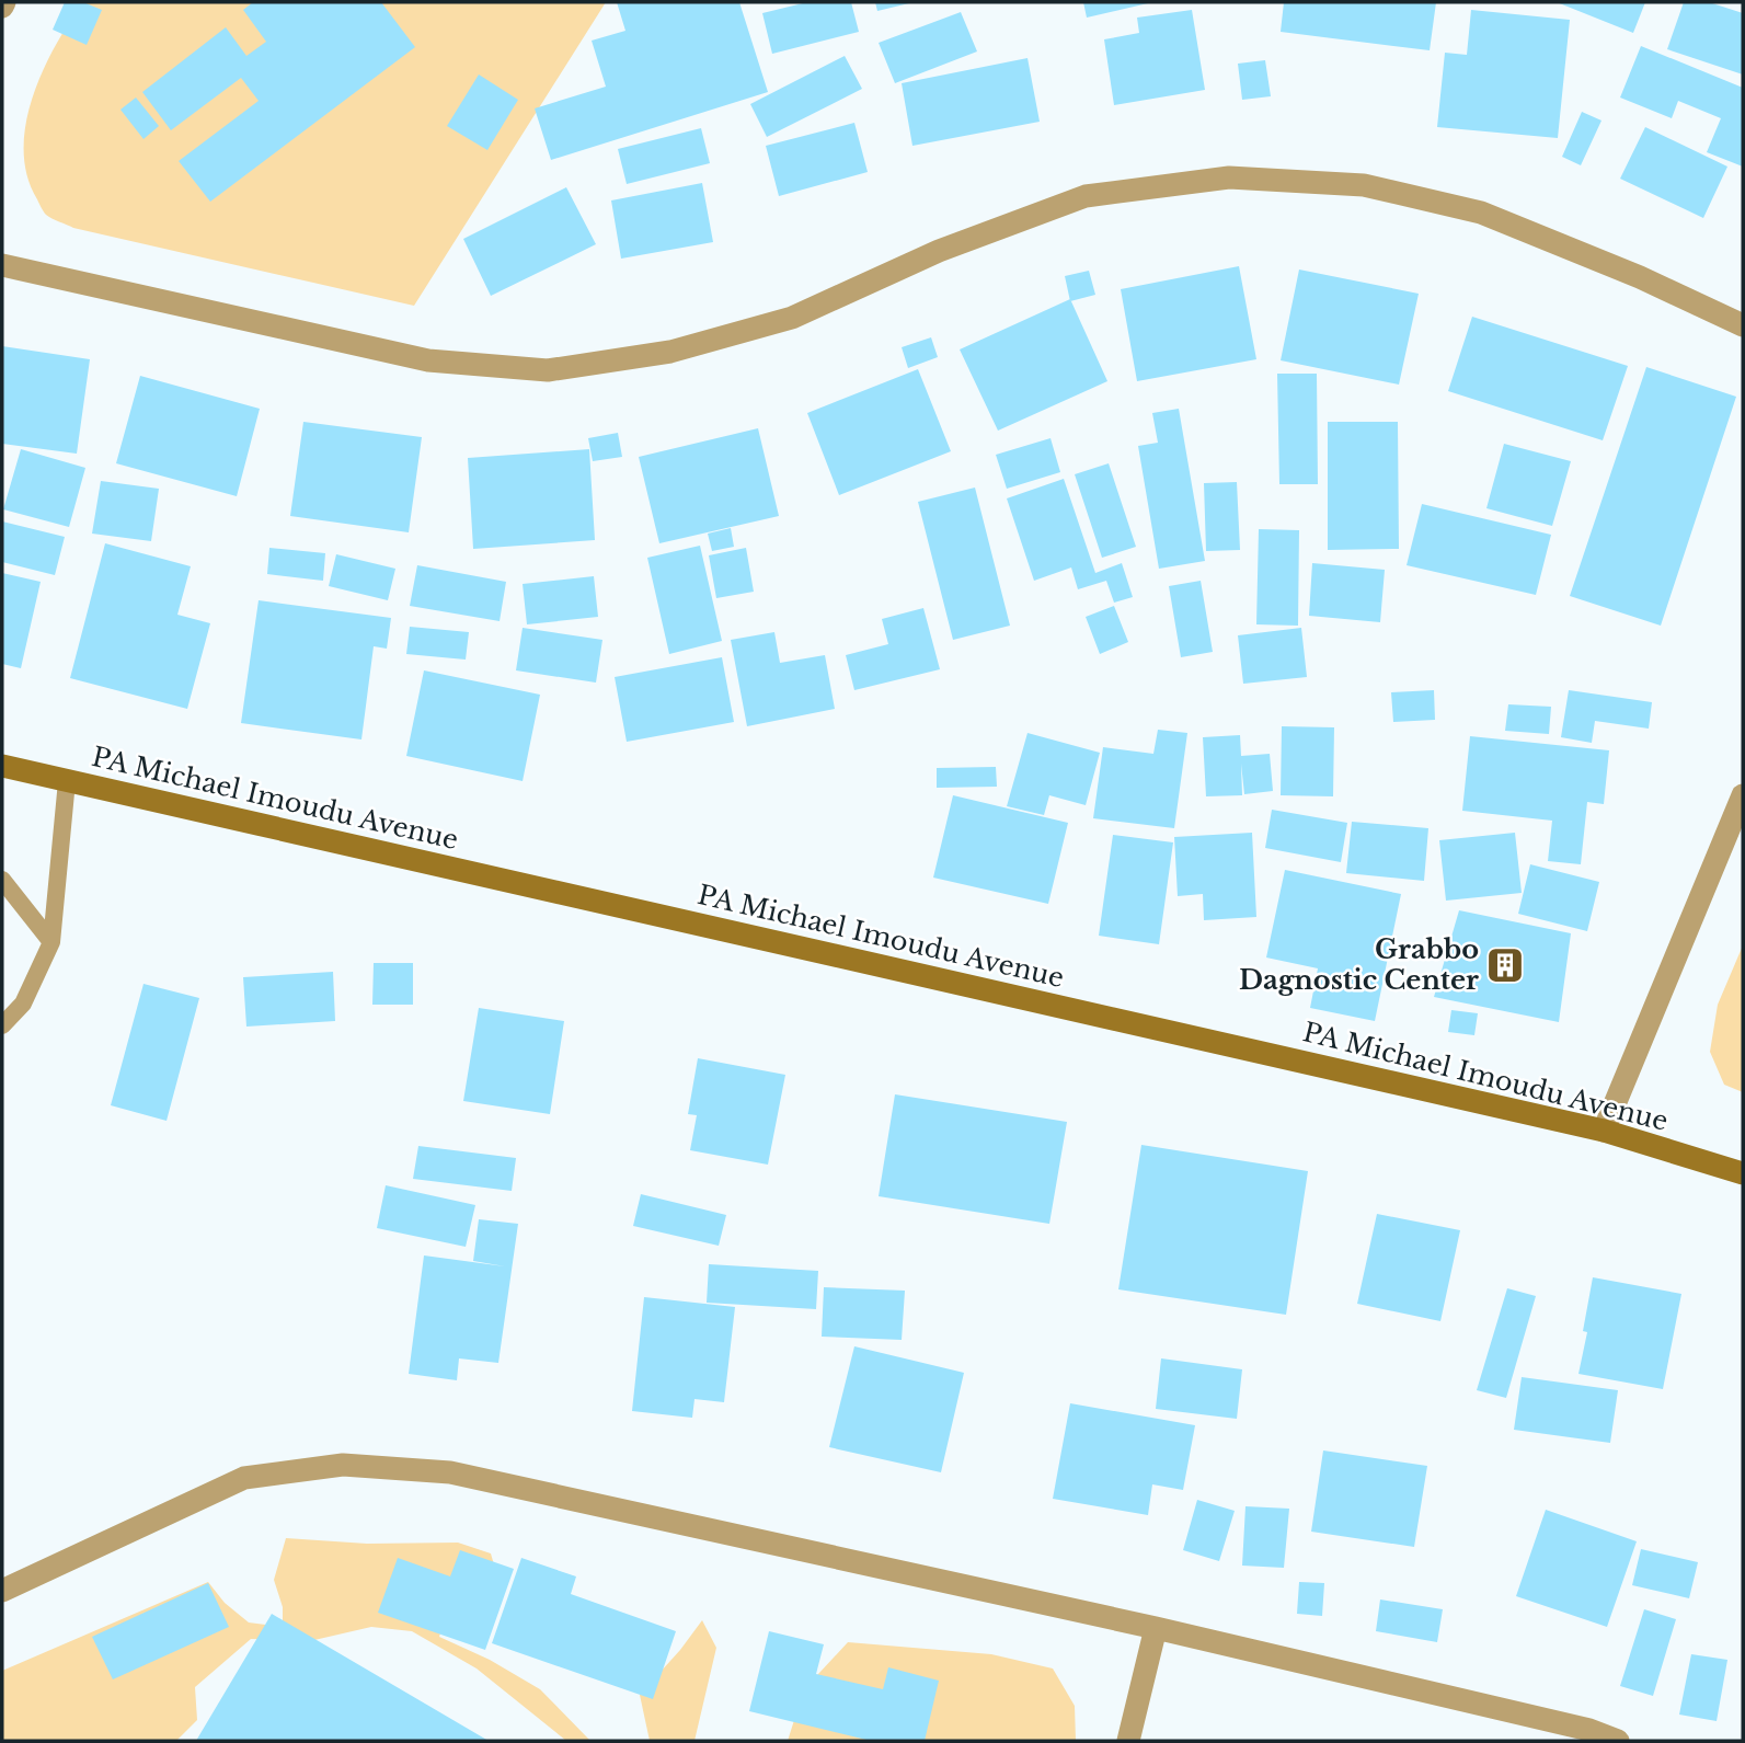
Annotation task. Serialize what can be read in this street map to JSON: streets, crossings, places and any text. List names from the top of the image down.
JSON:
{
  "streets": {
    "street": ["PA Michael Imoudu Avenue"]
  },
  "places": {
    "building": ["Grabbo Dagnostic Center"]
  }
}
